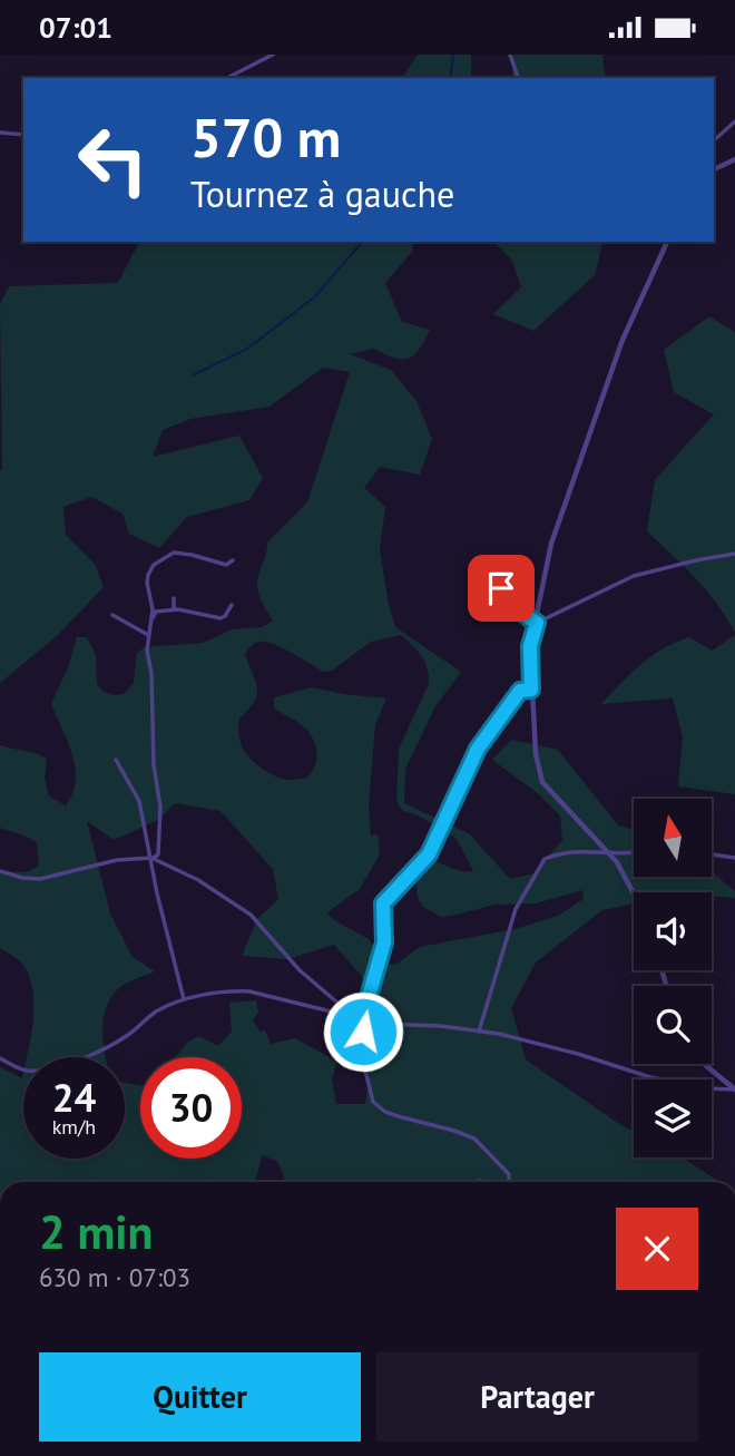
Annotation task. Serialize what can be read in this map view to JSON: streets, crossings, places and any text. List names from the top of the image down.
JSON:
{
  "north": "top",
  "page": {
    "status": "07:01",
    "turn": ["570 m", "Tournez à gauche"],
    "speed": "24 km/h",
    "limit": "30",
    "heading": ["2 min", "630 m · 07:03"],
    "buttons": ["Quitter", "Partager"]
  }
}
